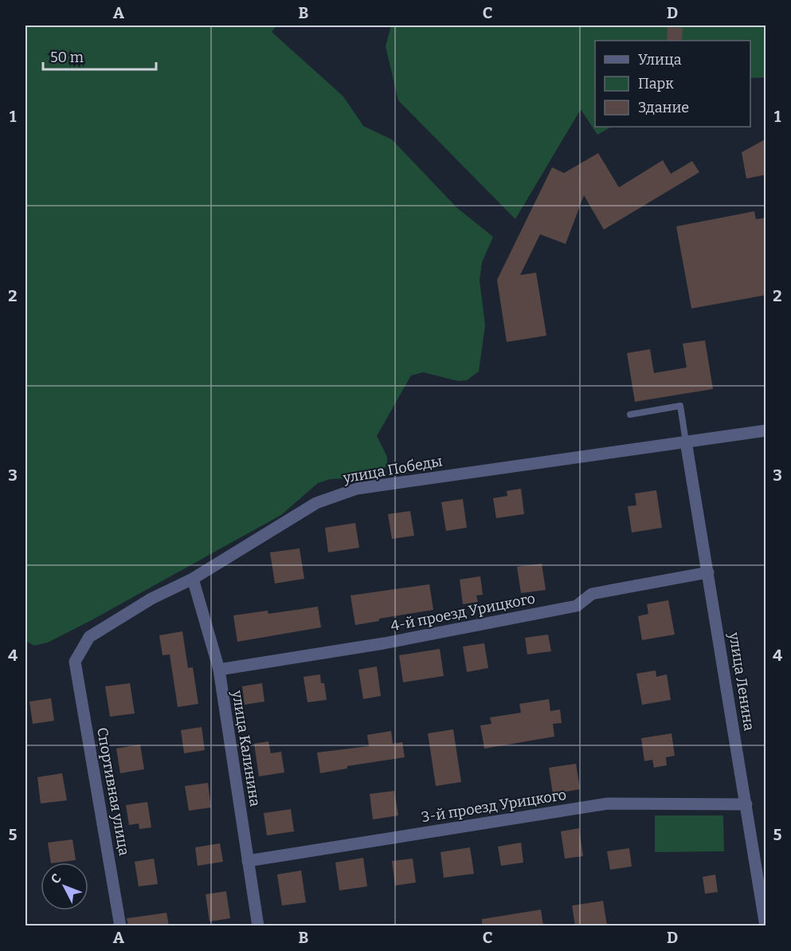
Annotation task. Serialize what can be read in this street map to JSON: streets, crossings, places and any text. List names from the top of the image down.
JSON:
{
  "streets": {
    "street": [
      "улица Победы",
      "4-й проезд Урицкого",
      "улица Ленина",
      "улица Калинина",
      "Спортивная улица",
      "3-й проезд Урицкого"
    ]
  },
  "crossings": [
    ["улица Победы", "улица Ленина"],
    ["улица Победы", "улица Калинина"],
    ["улица Победы", "Спортивная улица"],
    ["4-й проезд Урицкого", "улица Ленина"],
    ["4-й проезд Урицкого", "улица Калинина"],
    ["улица Ленина", "3-й проезд Урицкого"],
    ["улица Калинина", "3-й проезд Урицкого"]
  ],
  "legend": ["Улица", "Парк", "Здание"],
  "scale_bar": "50 m",
  "north": "top left",
  "grid": {
    "columns": [
      "A",
      "B",
      "C",
      "D"
    ],
    "rows": [
      "1",
      "2",
      "3",
      "4",
      "5"
    ]
  }
}
